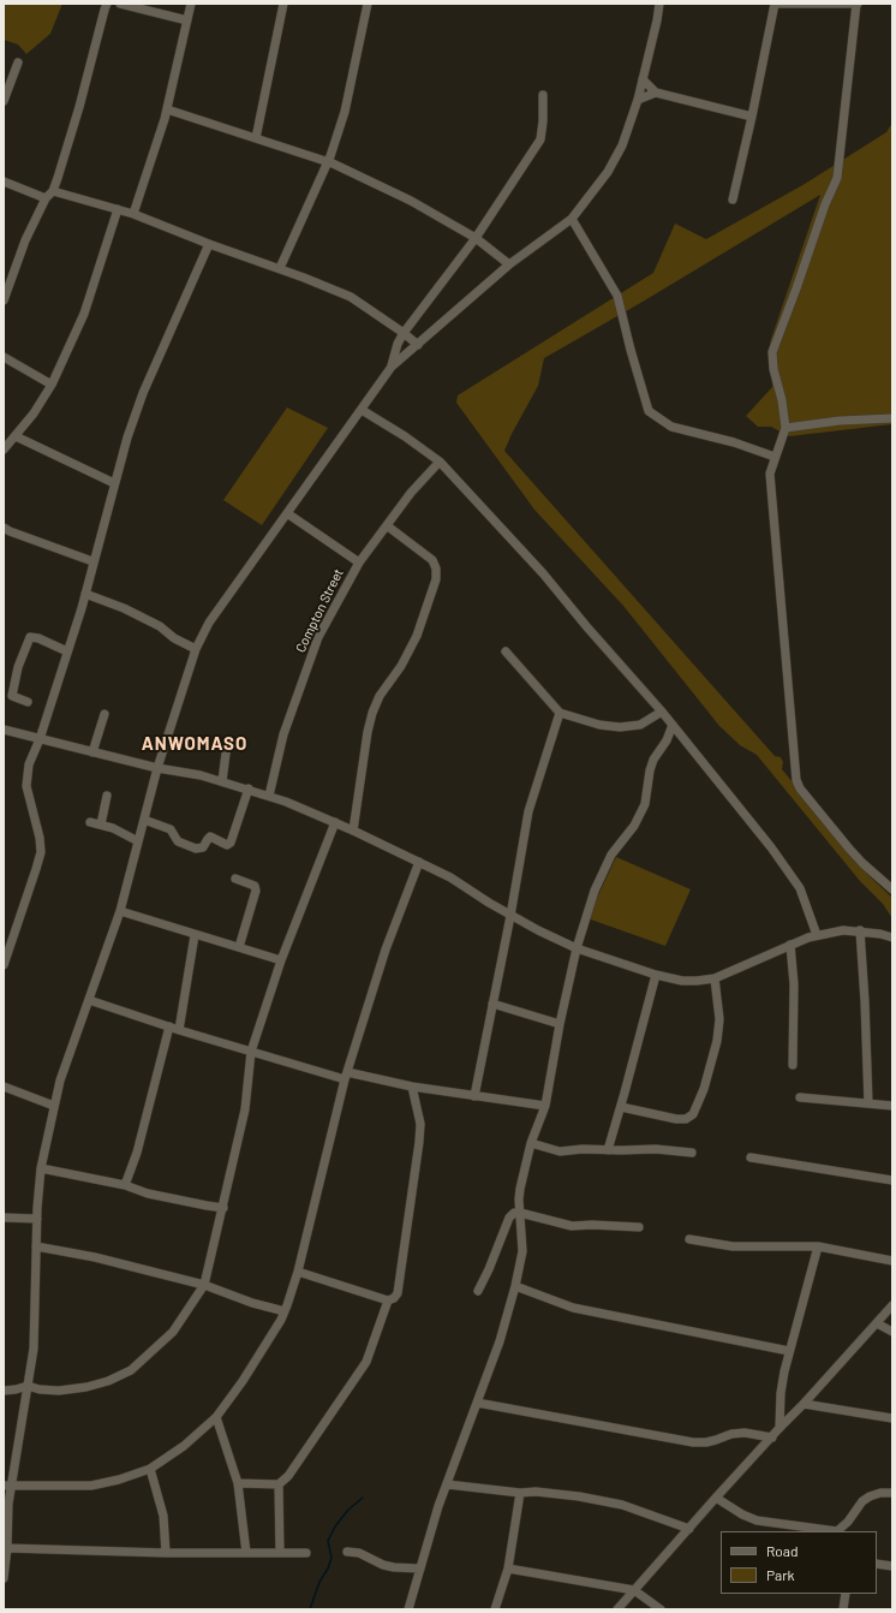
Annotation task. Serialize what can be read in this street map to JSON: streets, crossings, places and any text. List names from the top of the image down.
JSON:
{
  "streets": {
    "street": ["Compton Street"]
  },
  "districts": ["ANWOMASO"],
  "legend": ["Road", "Park"]
}
